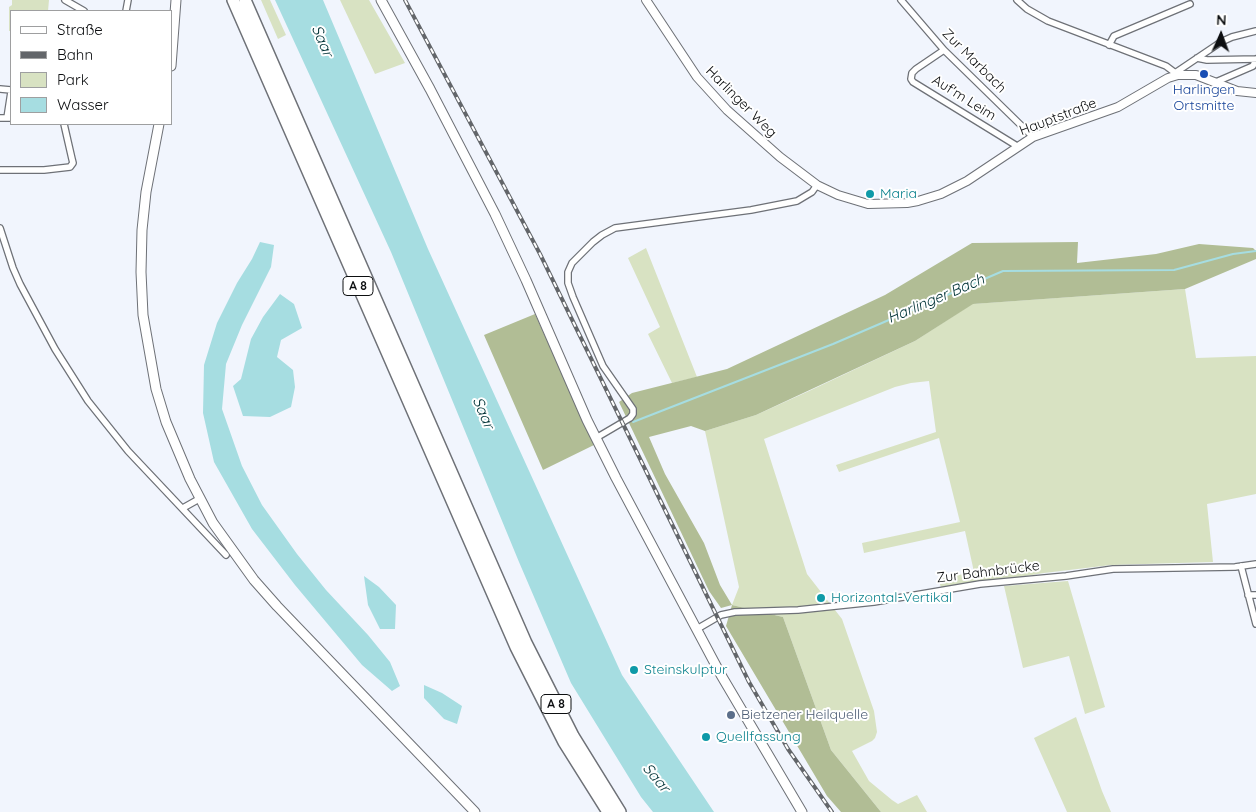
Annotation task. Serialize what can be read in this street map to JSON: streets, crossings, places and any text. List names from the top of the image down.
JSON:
{
  "streets": {
    "highway": ["A 8"],
    "street": [
      "Zur Marbach",
      "Auf'm Leim",
      "Harlinger Weg",
      "Hauptstraße",
      "Zur Bahnbrücke"
    ]
  },
  "crossings": [
    ["Zur Marbach", "Auf'm Leim"],
    ["Zur Marbach", "Hauptstraße"],
    ["Auf'm Leim", "Hauptstraße"],
    ["Harlinger Weg", "Hauptstraße"]
  ],
  "water": ["Saar", "Harlinger Bach"],
  "places": [
    "Harlingen Ortsmitte",
    "Maria",
    "Horizontal-Vertikal",
    "Steinskulptur",
    "Bietzener Heilquelle",
    "Quellfassung"
  ],
  "legend": [
    "Straße",
    "Bahn",
    "Park",
    "Wasser"
  ],
  "north": "top"
}
